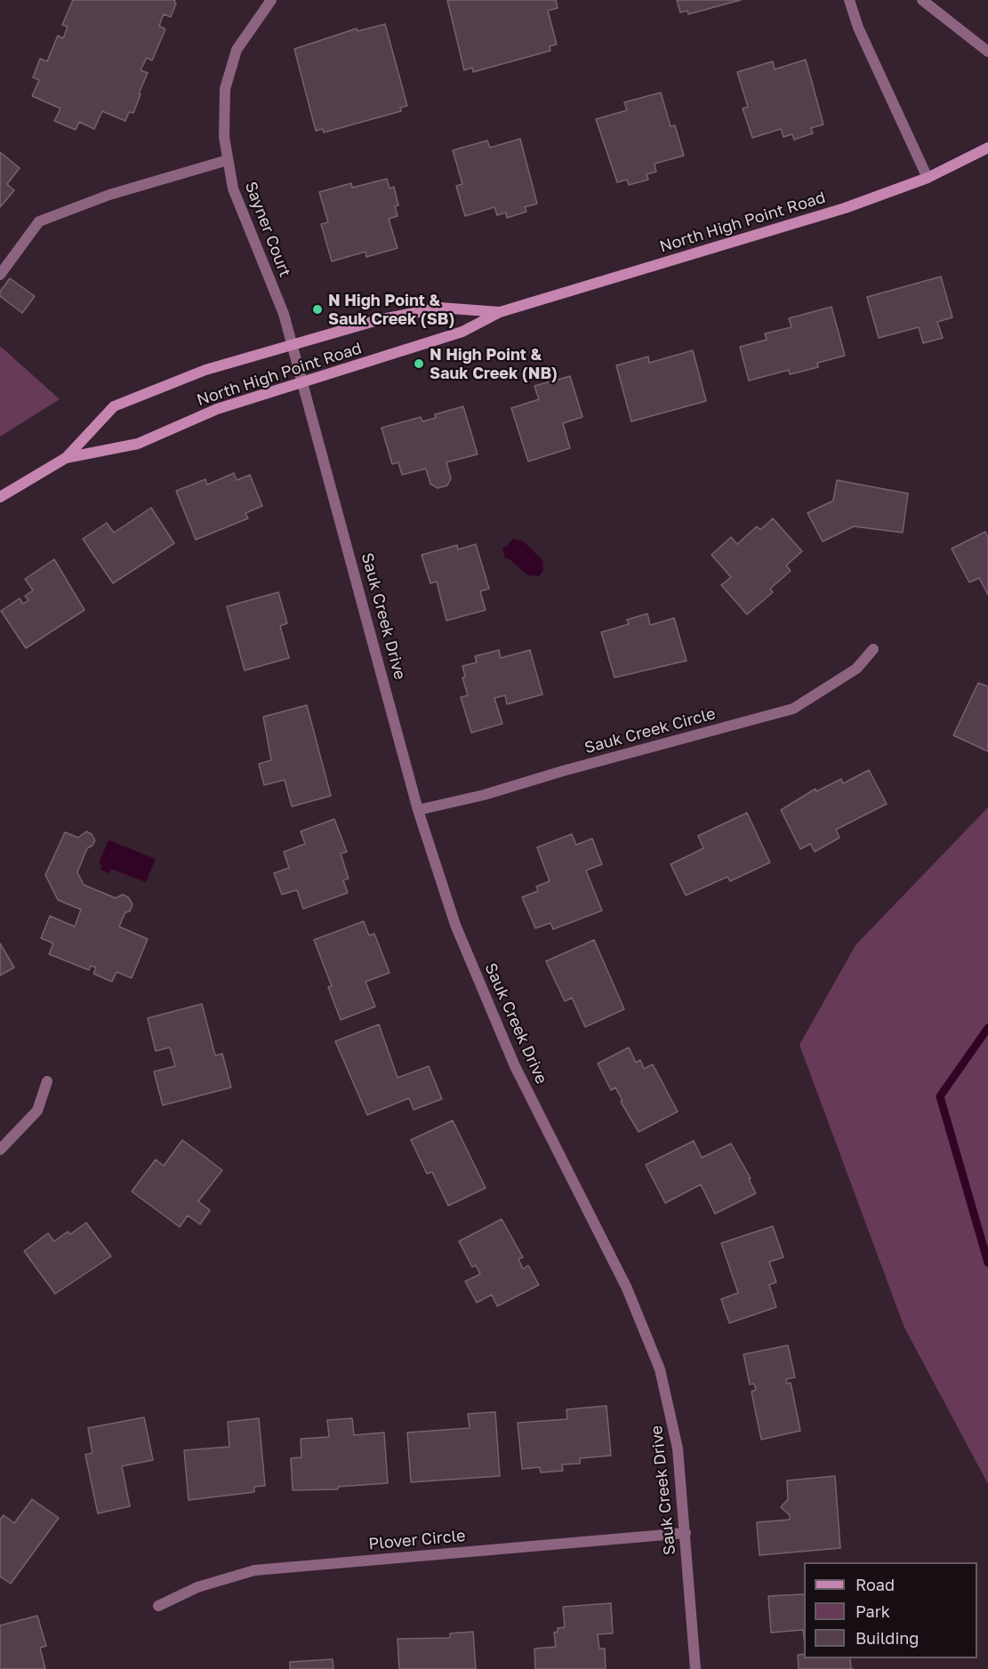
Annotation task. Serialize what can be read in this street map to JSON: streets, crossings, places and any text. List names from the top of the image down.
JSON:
{
  "streets": {
    "street": [
      "North High Point Road",
      "Sayner Court",
      "Sauk Creek Drive",
      "Sauk Creek Circle",
      "Plover Circle"
    ]
  },
  "crossings": [
    ["North High Point Road", "Sayner Court"],
    ["North High Point Road", "Sauk Creek Drive"],
    ["Sayner Court", "Sauk Creek Drive"],
    ["Sauk Creek Drive", "Sauk Creek Circle"],
    ["Sauk Creek Drive", "Plover Circle"]
  ],
  "places": ["N High Point & Sauk Creek (SB)", "N High Point & Sauk Creek (NB)"],
  "legend": ["Road", "Park", "Building"]
}
